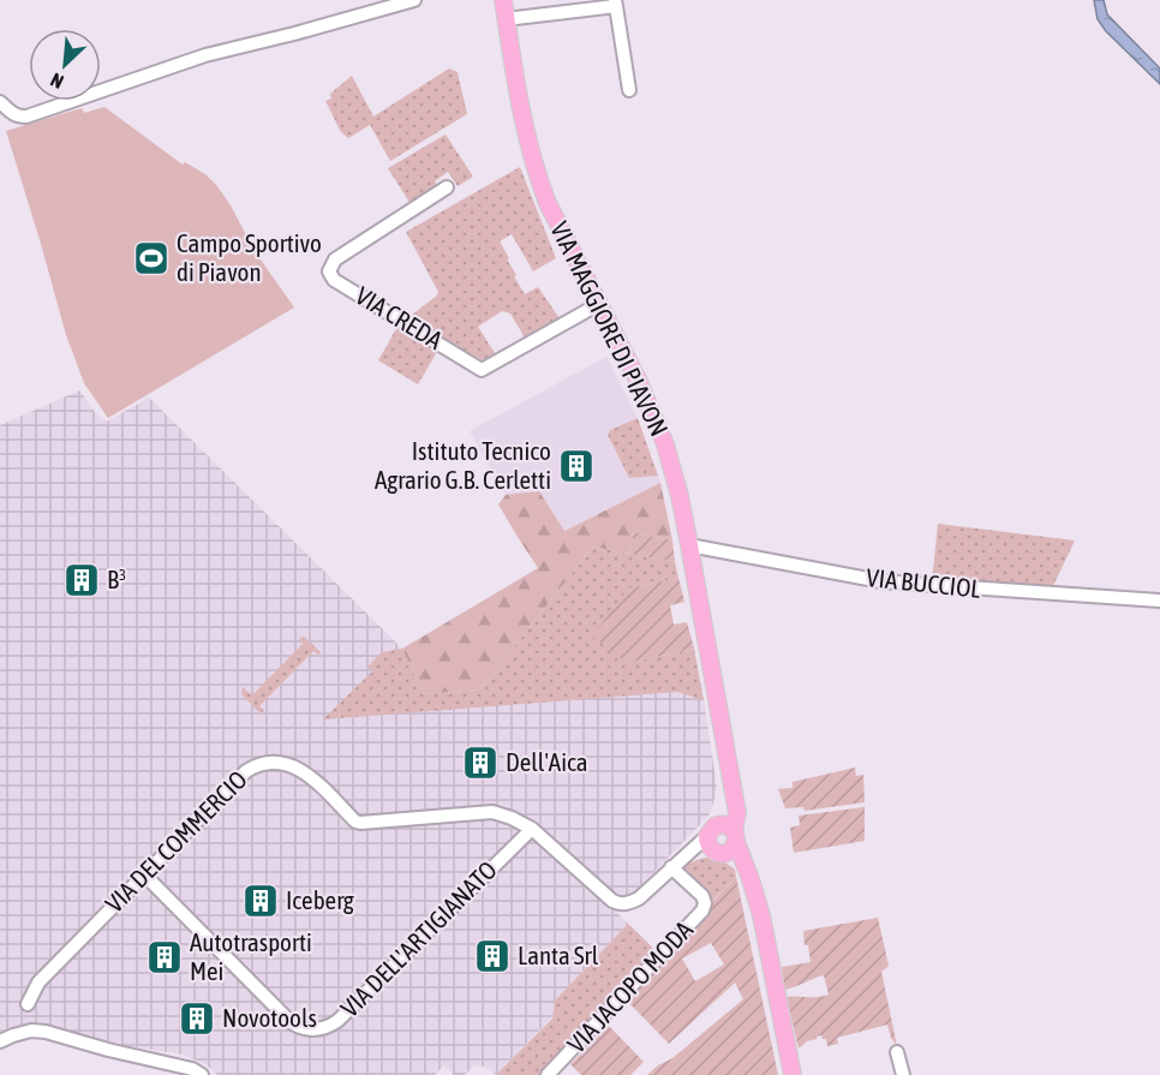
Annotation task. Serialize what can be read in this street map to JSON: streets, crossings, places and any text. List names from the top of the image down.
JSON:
{
  "streets": {
    "main road": ["VIA MAGGIORE DI PIAVON"],
    "street": [
      "VIA CREDA",
      "VIA BUCCIOL",
      "VIA DEL COMMERCIO",
      "VIA DELL'ARTIGIANATO",
      "VIA JACOPO MODA"
    ]
  },
  "crossings": [
    ["VIA CREDA", "VIA MAGGIORE DI PIAVON"],
    ["VIA MAGGIORE DI PIAVON", "VIA BUCCIOL"],
    ["VIA MAGGIORE DI PIAVON", "VIA DEL COMMERCIO"],
    ["VIA DEL COMMERCIO", "VIA DELL'ARTIGIANATO"],
    ["VIA DEL COMMERCIO", "VIA JACOPO MODA"]
  ],
  "places": {
    "sports": ["Campo Sportivo di Piavon"],
    "building": [
      "Istituto Tecnico Agrario G.B. Cerletti",
      "B³",
      "Dell'Aica",
      "Iceberg",
      "Lanta Srl",
      "Autotrasporti Mei",
      "Novotools"
    ]
  },
  "north": "bottom left"
}
